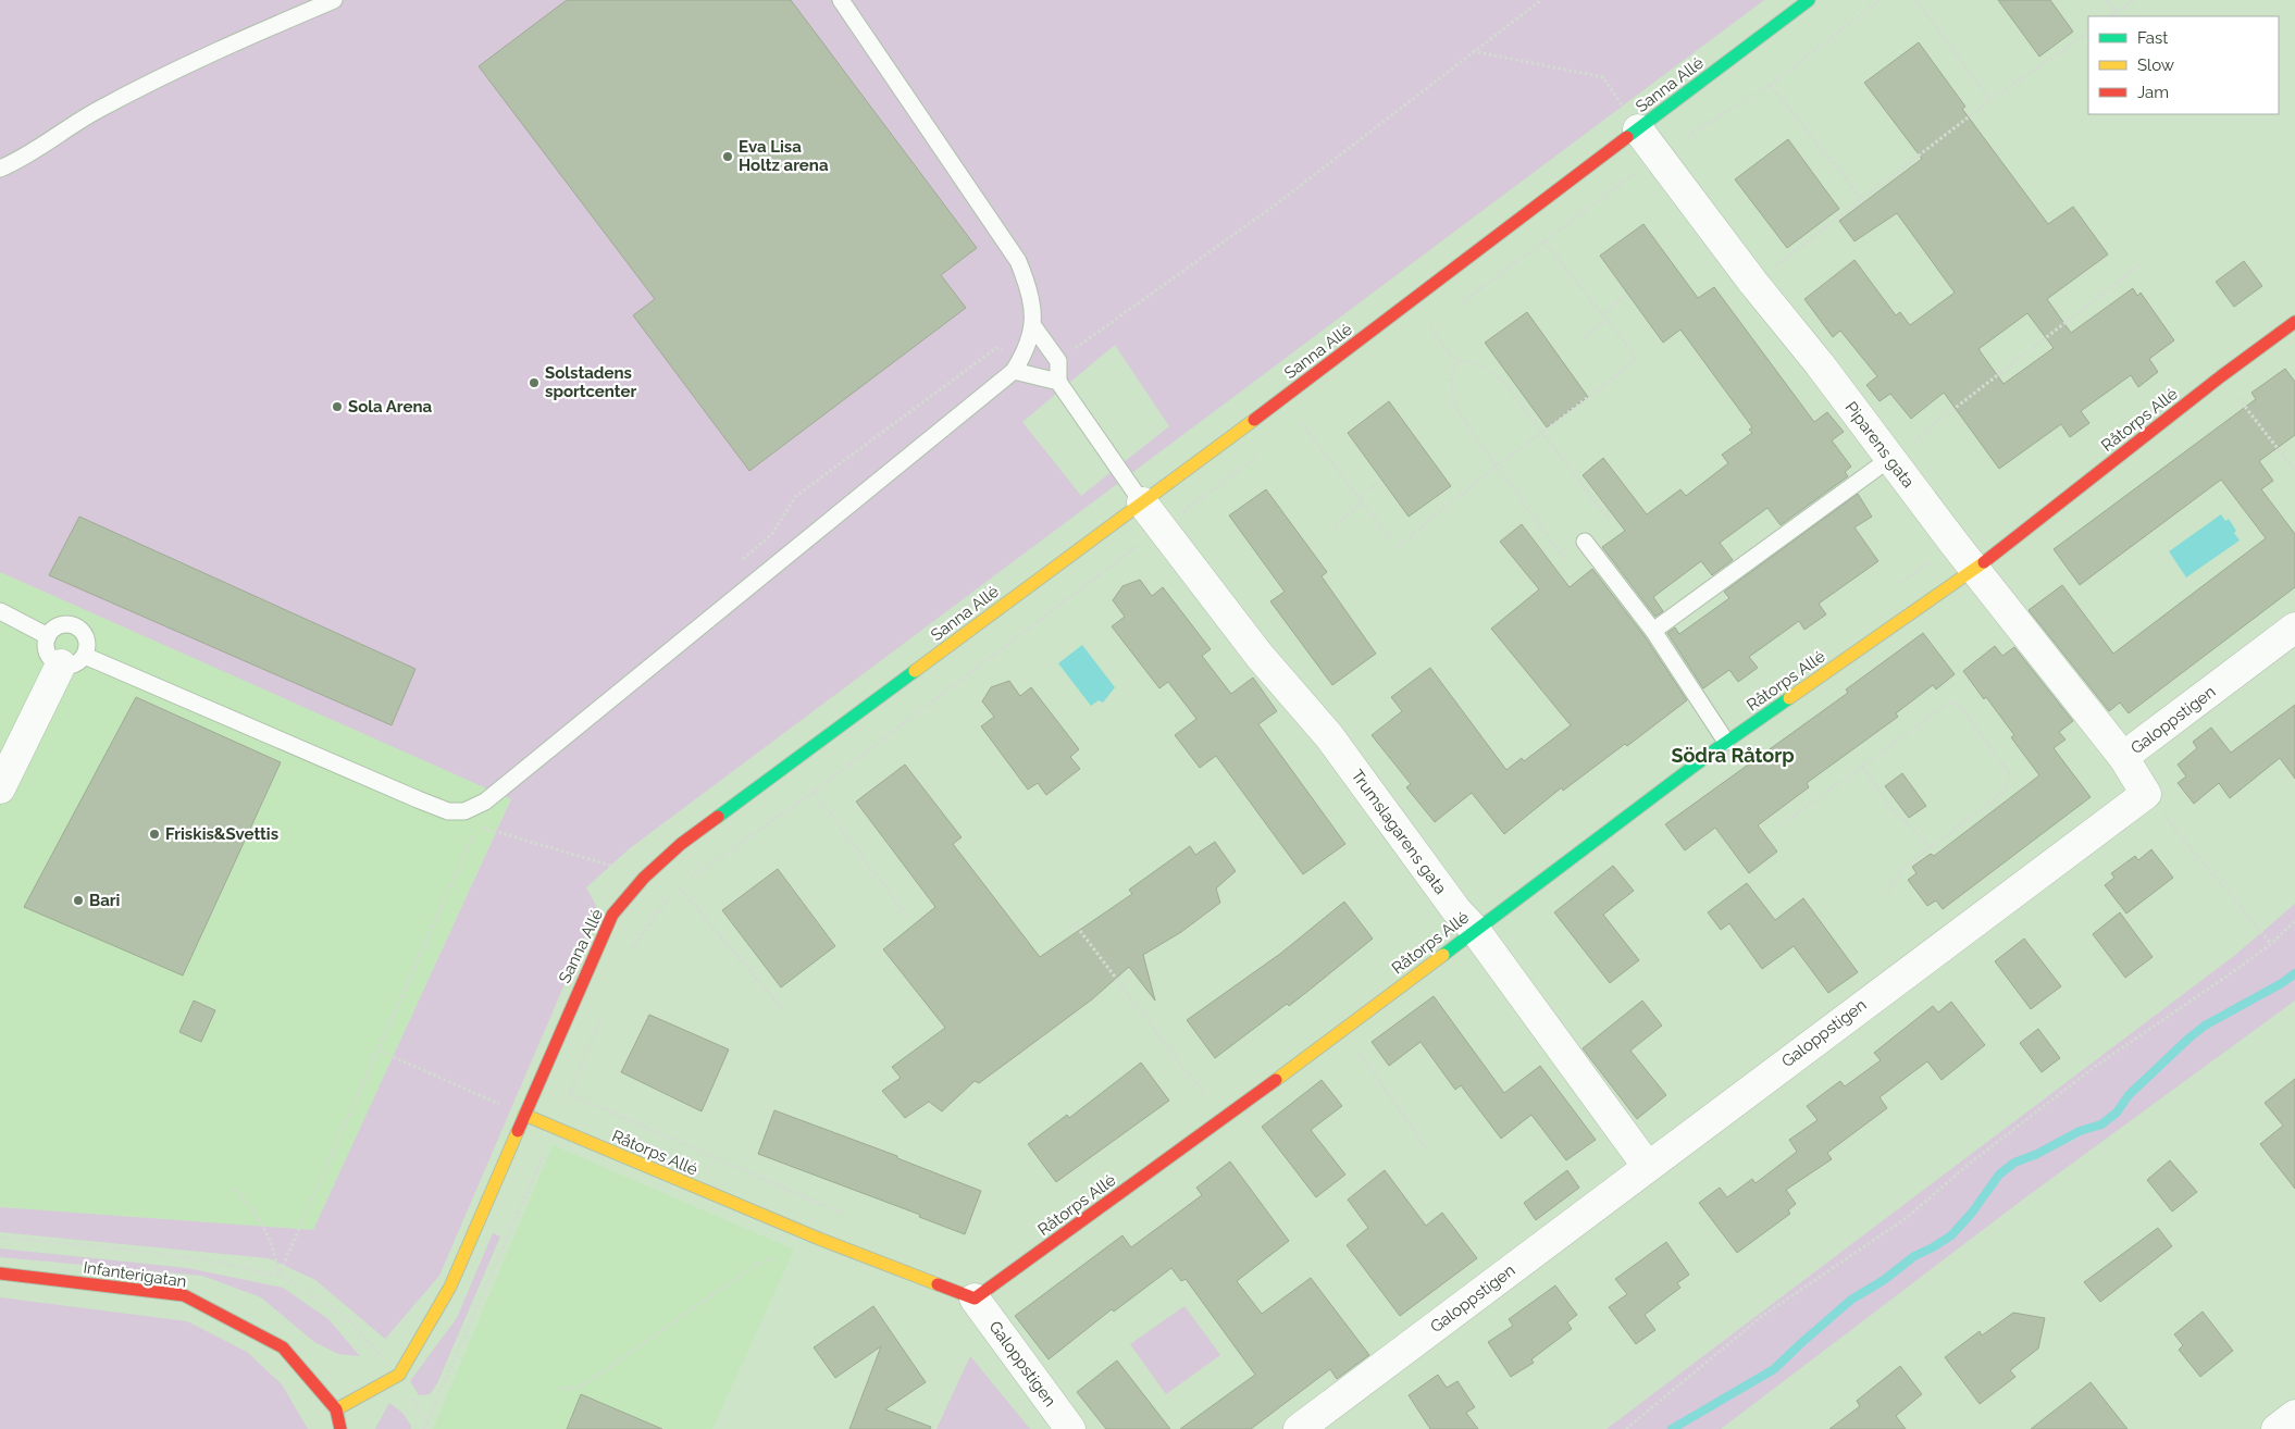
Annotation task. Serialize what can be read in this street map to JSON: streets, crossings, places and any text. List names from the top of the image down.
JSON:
{
  "streets": {
    "street": [
      "Sanna Allé",
      "Råtorps Allé",
      "Piparens gata",
      "Galoppstigen",
      "Trumslagarens gata",
      "Infanterigatan"
    ]
  },
  "crossings": [
    ["Sanna Allé", "Råtorps Allé"],
    ["Sanna Allé", "Piparens gata"],
    ["Sanna Allé", "Trumslagarens gata"],
    ["Sanna Allé", "Infanterigatan"],
    ["Råtorps Allé", "Piparens gata"],
    ["Råtorps Allé", "Galoppstigen"],
    ["Råtorps Allé", "Trumslagarens gata"],
    ["Piparens gata", "Galoppstigen"],
    ["Galoppstigen", "Trumslagarens gata"]
  ],
  "districts": ["Södra Råtorp"],
  "places": [
    "Eva Lisa Holtz arena",
    "Solstadens sportcenter",
    "Sola Arena",
    "Friskis&Svettis",
    "Bari"
  ],
  "legend": ["Fast", "Slow", "Jam"]
}
